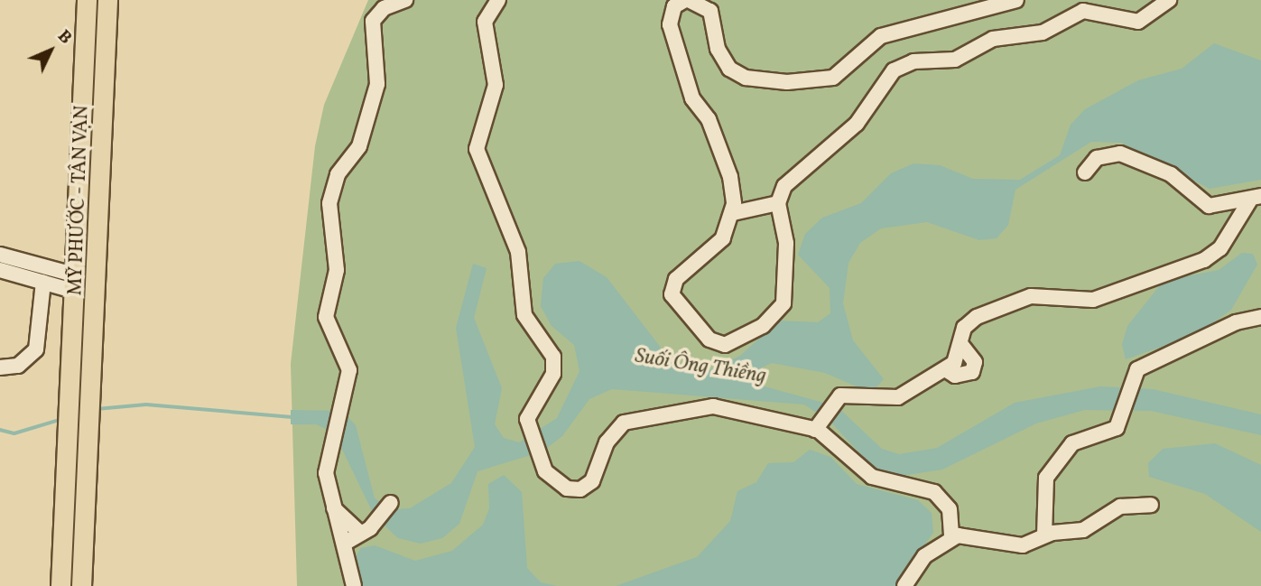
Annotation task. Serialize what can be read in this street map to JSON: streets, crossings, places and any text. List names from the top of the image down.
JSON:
{
  "streets": {
    "main road": ["MỸ PHƯỚC - TÂN VẠN"]
  },
  "water": ["Suối Ông Thiềng"],
  "north": "top right"
}
